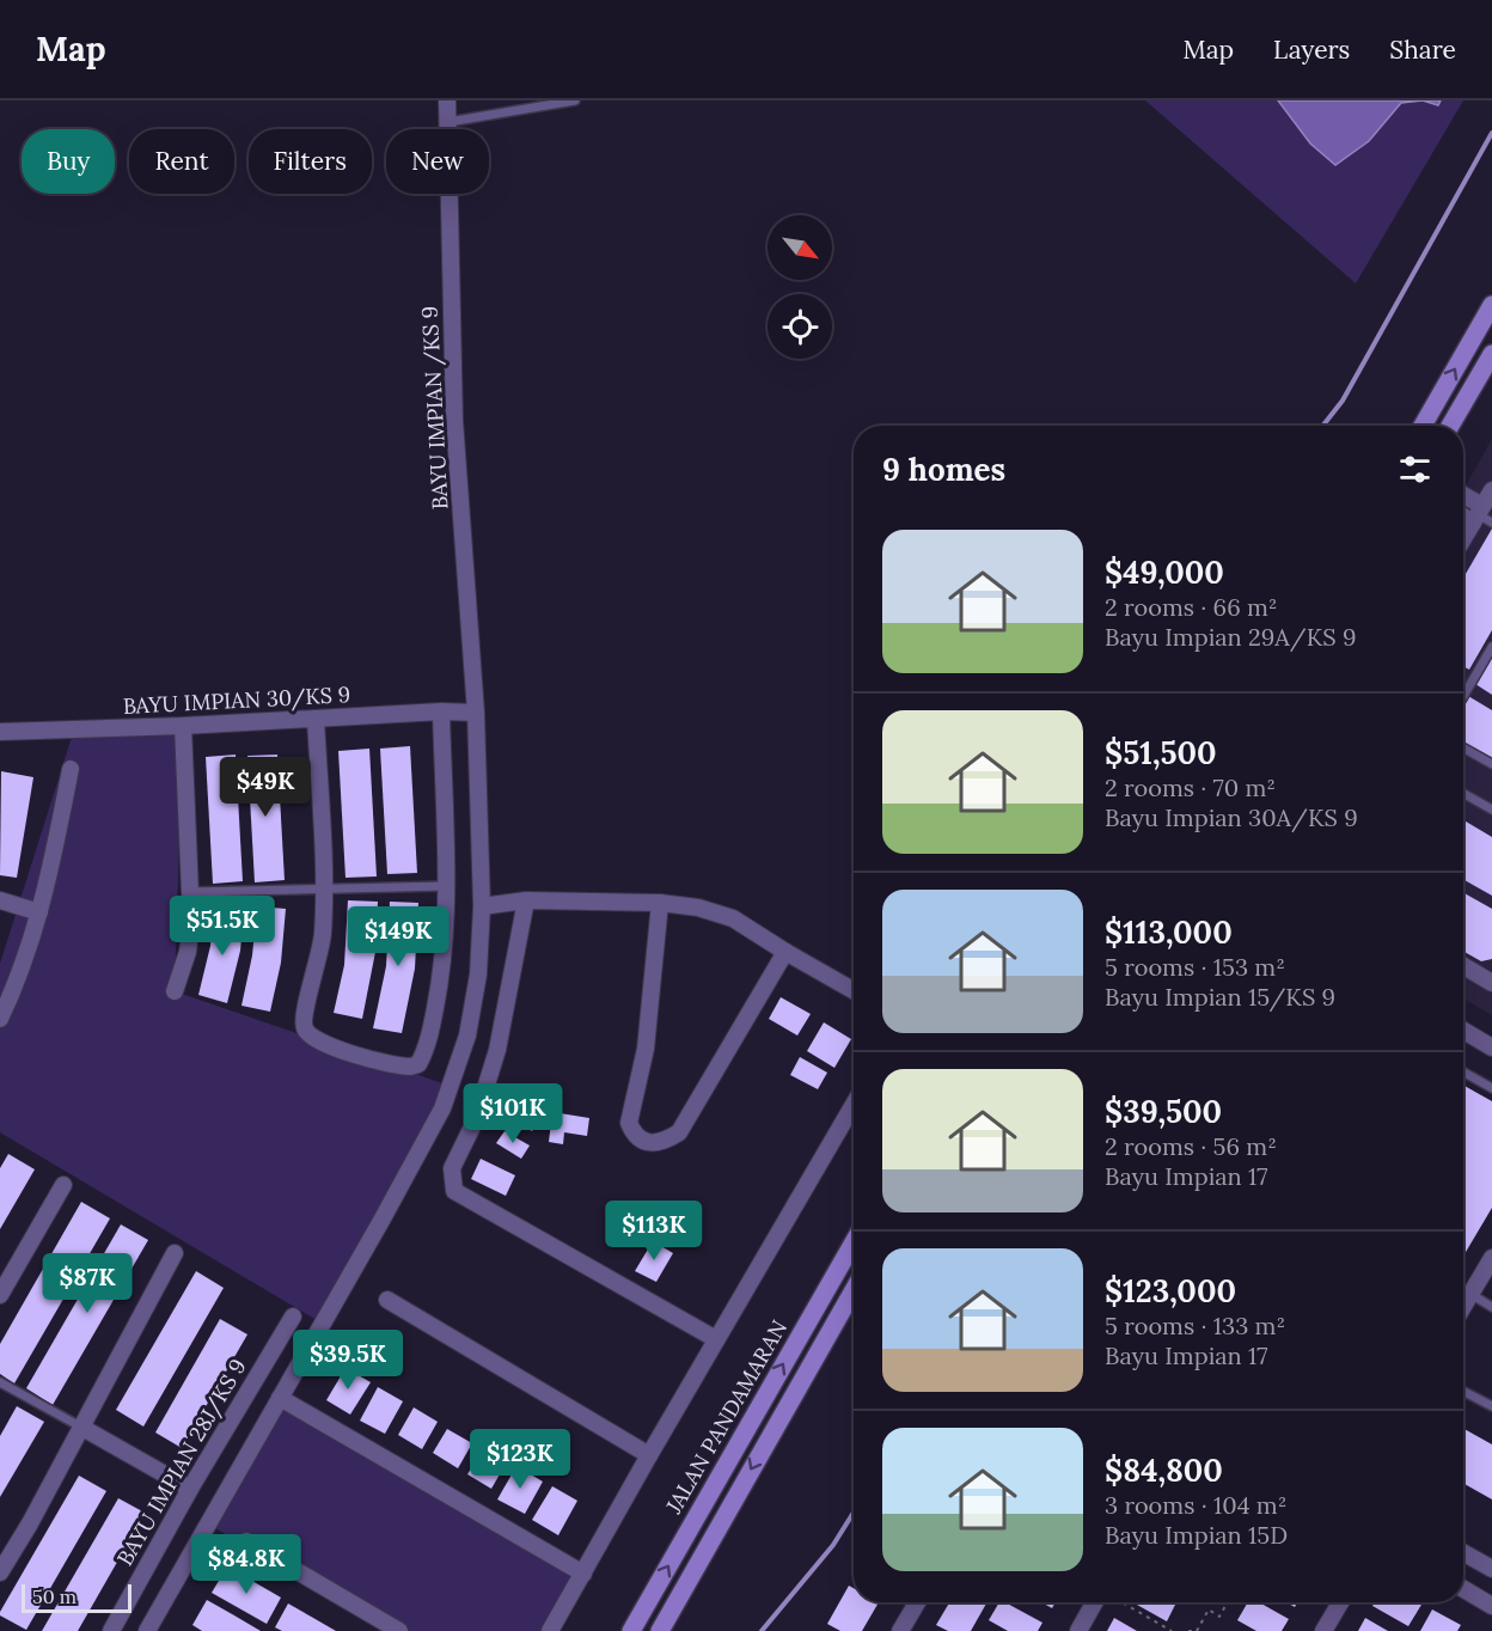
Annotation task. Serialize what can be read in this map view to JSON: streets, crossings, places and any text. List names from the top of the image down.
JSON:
{
  "streets": {
    "main road": ["JALAN PANDAMARAN"],
    "street": ["BAYU IMPIAN /KS 9", "BAYU IMPIAN 30/KS 9", "BAYU IMPIAN 28J/KS 9"]
  },
  "crossings": [
    ["BAYU IMPIAN /KS 9", "BAYU IMPIAN 30/KS 9"]
  ],
  "scale_bar": "50 m",
  "north": "bottom right",
  "page": {
    "header": "Map",
    "nav": ["Map", "Layers", "Share"],
    "chip": [
      "Buy",
      "Rent",
      "Filters",
      "New"
    ],
    "heading": "9 homes",
    "list": [
      {
        "name": "$49,000",
        "note": "2 rooms · 66 m² · Bayu Impian 29A/KS 9"
      },
      {
        "name": "$51,500",
        "note": "2 rooms · 70 m² · Bayu Impian 30A/KS 9"
      },
      {
        "name": "$113,000",
        "note": "5 rooms · 153 m² · Bayu Impian 15/KS 9"
      },
      {
        "name": "$39,500",
        "note": "2 rooms · 56 m² · Bayu Impian 17"
      },
      {
        "name": "$123,000",
        "note": "5 rooms · 133 m² · Bayu Impian 17"
      },
      {
        "name": "$84,800",
        "note": "3 rooms · 104 m² · Bayu Impian 15D"
      }
    ],
    "price": [
      "$49K",
      "$51.5K",
      "$149K",
      "$101K",
      "$113K",
      "$87K",
      "$39.5K",
      "$123K",
      "$84.8K"
    ],
    "scale": "50 m"
  }
}
